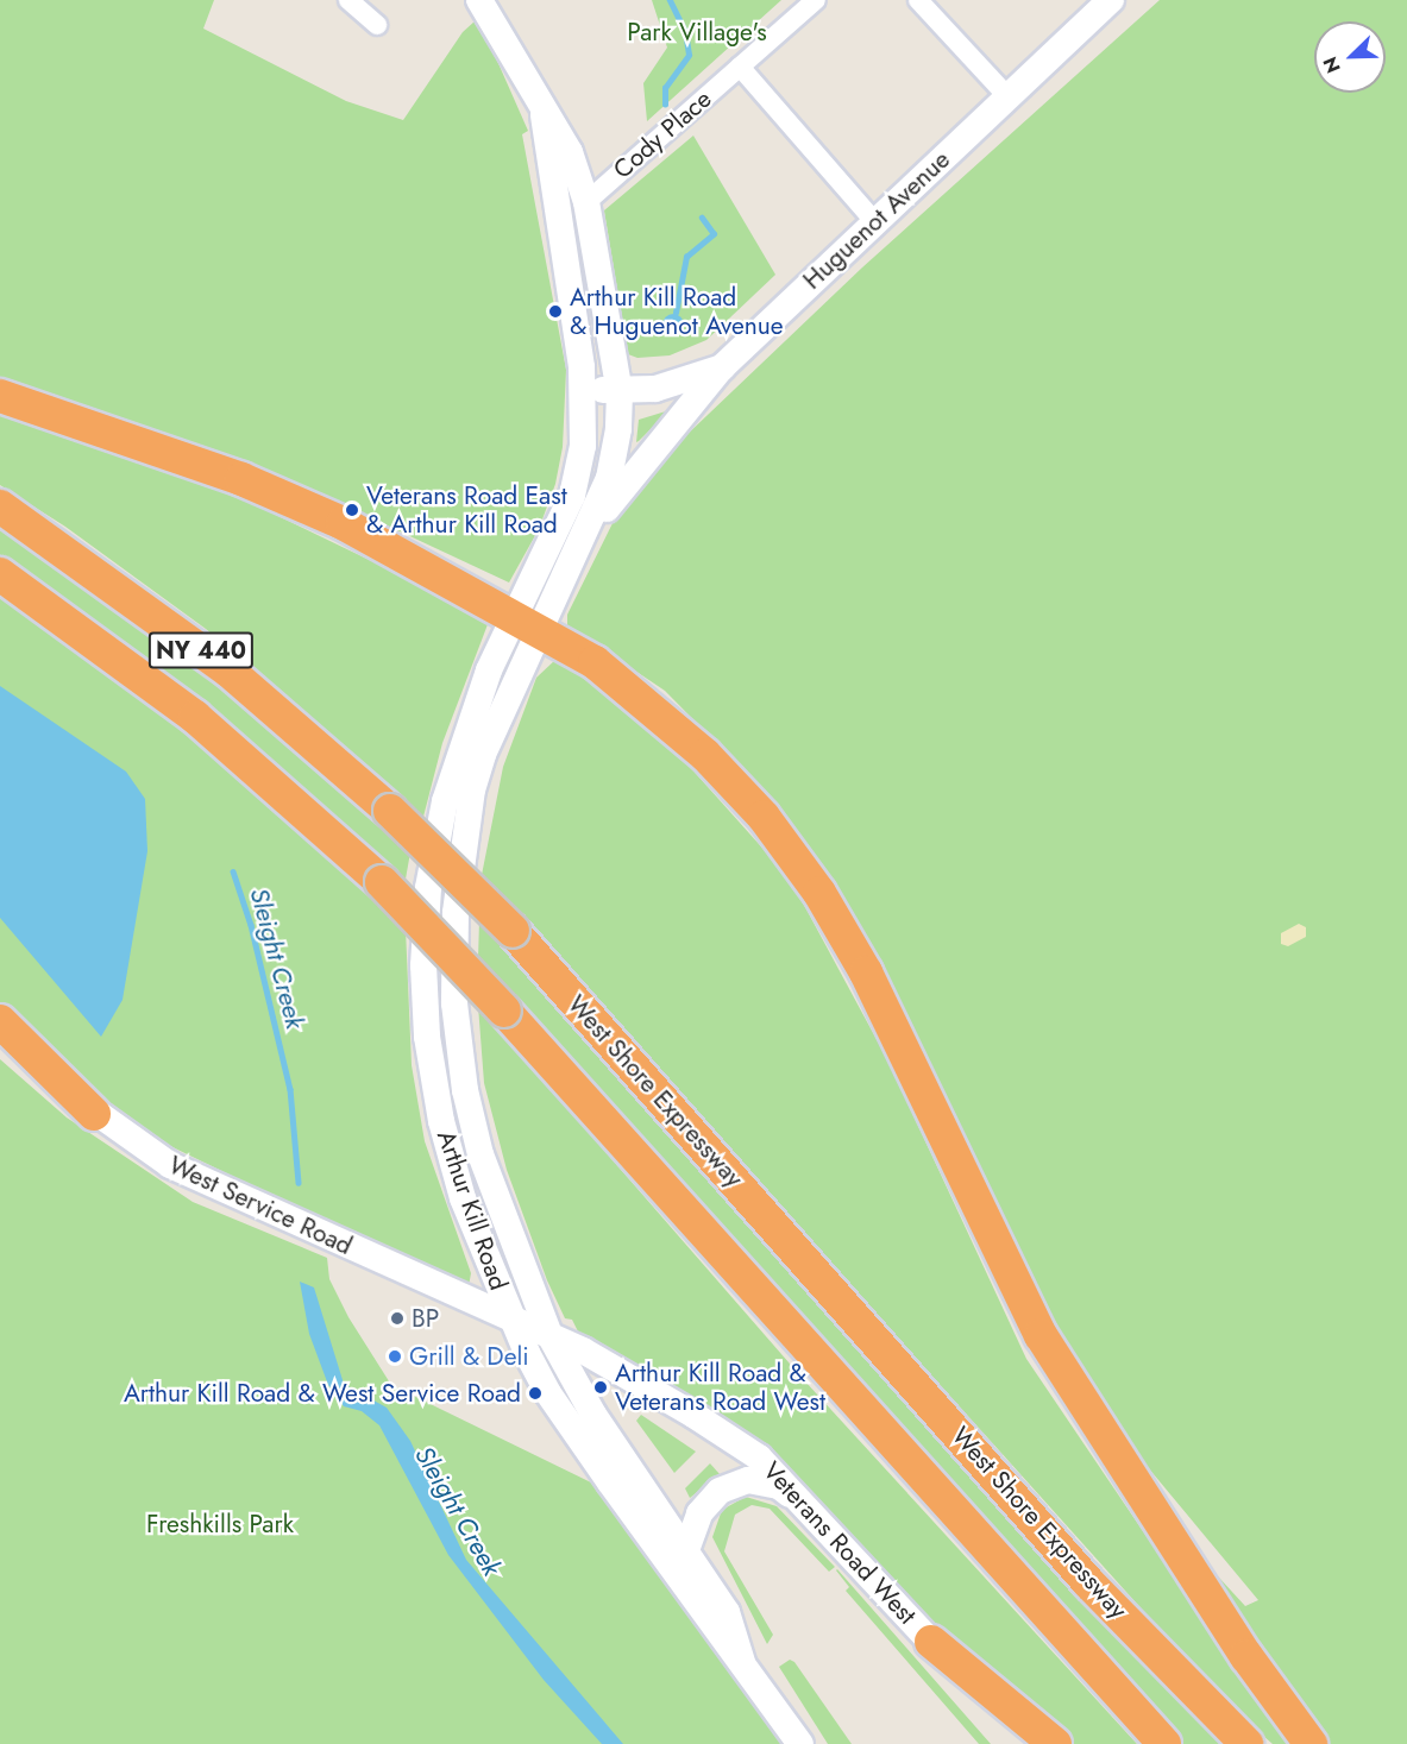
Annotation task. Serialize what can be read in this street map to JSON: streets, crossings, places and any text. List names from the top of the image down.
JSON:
{
  "streets": {
    "highway": ["NY 440", "West Shore Expressway"],
    "street": [
      "Cody Place",
      "Huguenot Avenue",
      "West Service Road",
      "Arthur Kill Road",
      "Veterans Road West"
    ]
  },
  "crossings": [
    ["West Service Road", "Arthur Kill Road"],
    ["West Service Road", "Veterans Road West"],
    ["Arthur Kill Road", "Veterans Road West"]
  ],
  "water": ["Sleight Creek"],
  "parks": ["Park Village's", "Freshkills Park"],
  "places": [
    "Arthur Kill Road & Huguenot Avenue",
    "Veterans Road East & Arthur Kill Road",
    "BP",
    "Grill & Deli",
    "Arthur Kill Road & Veterans Road West",
    "Arthur Kill Road & West Service Road"
  ],
  "north": "bottom left"
}
